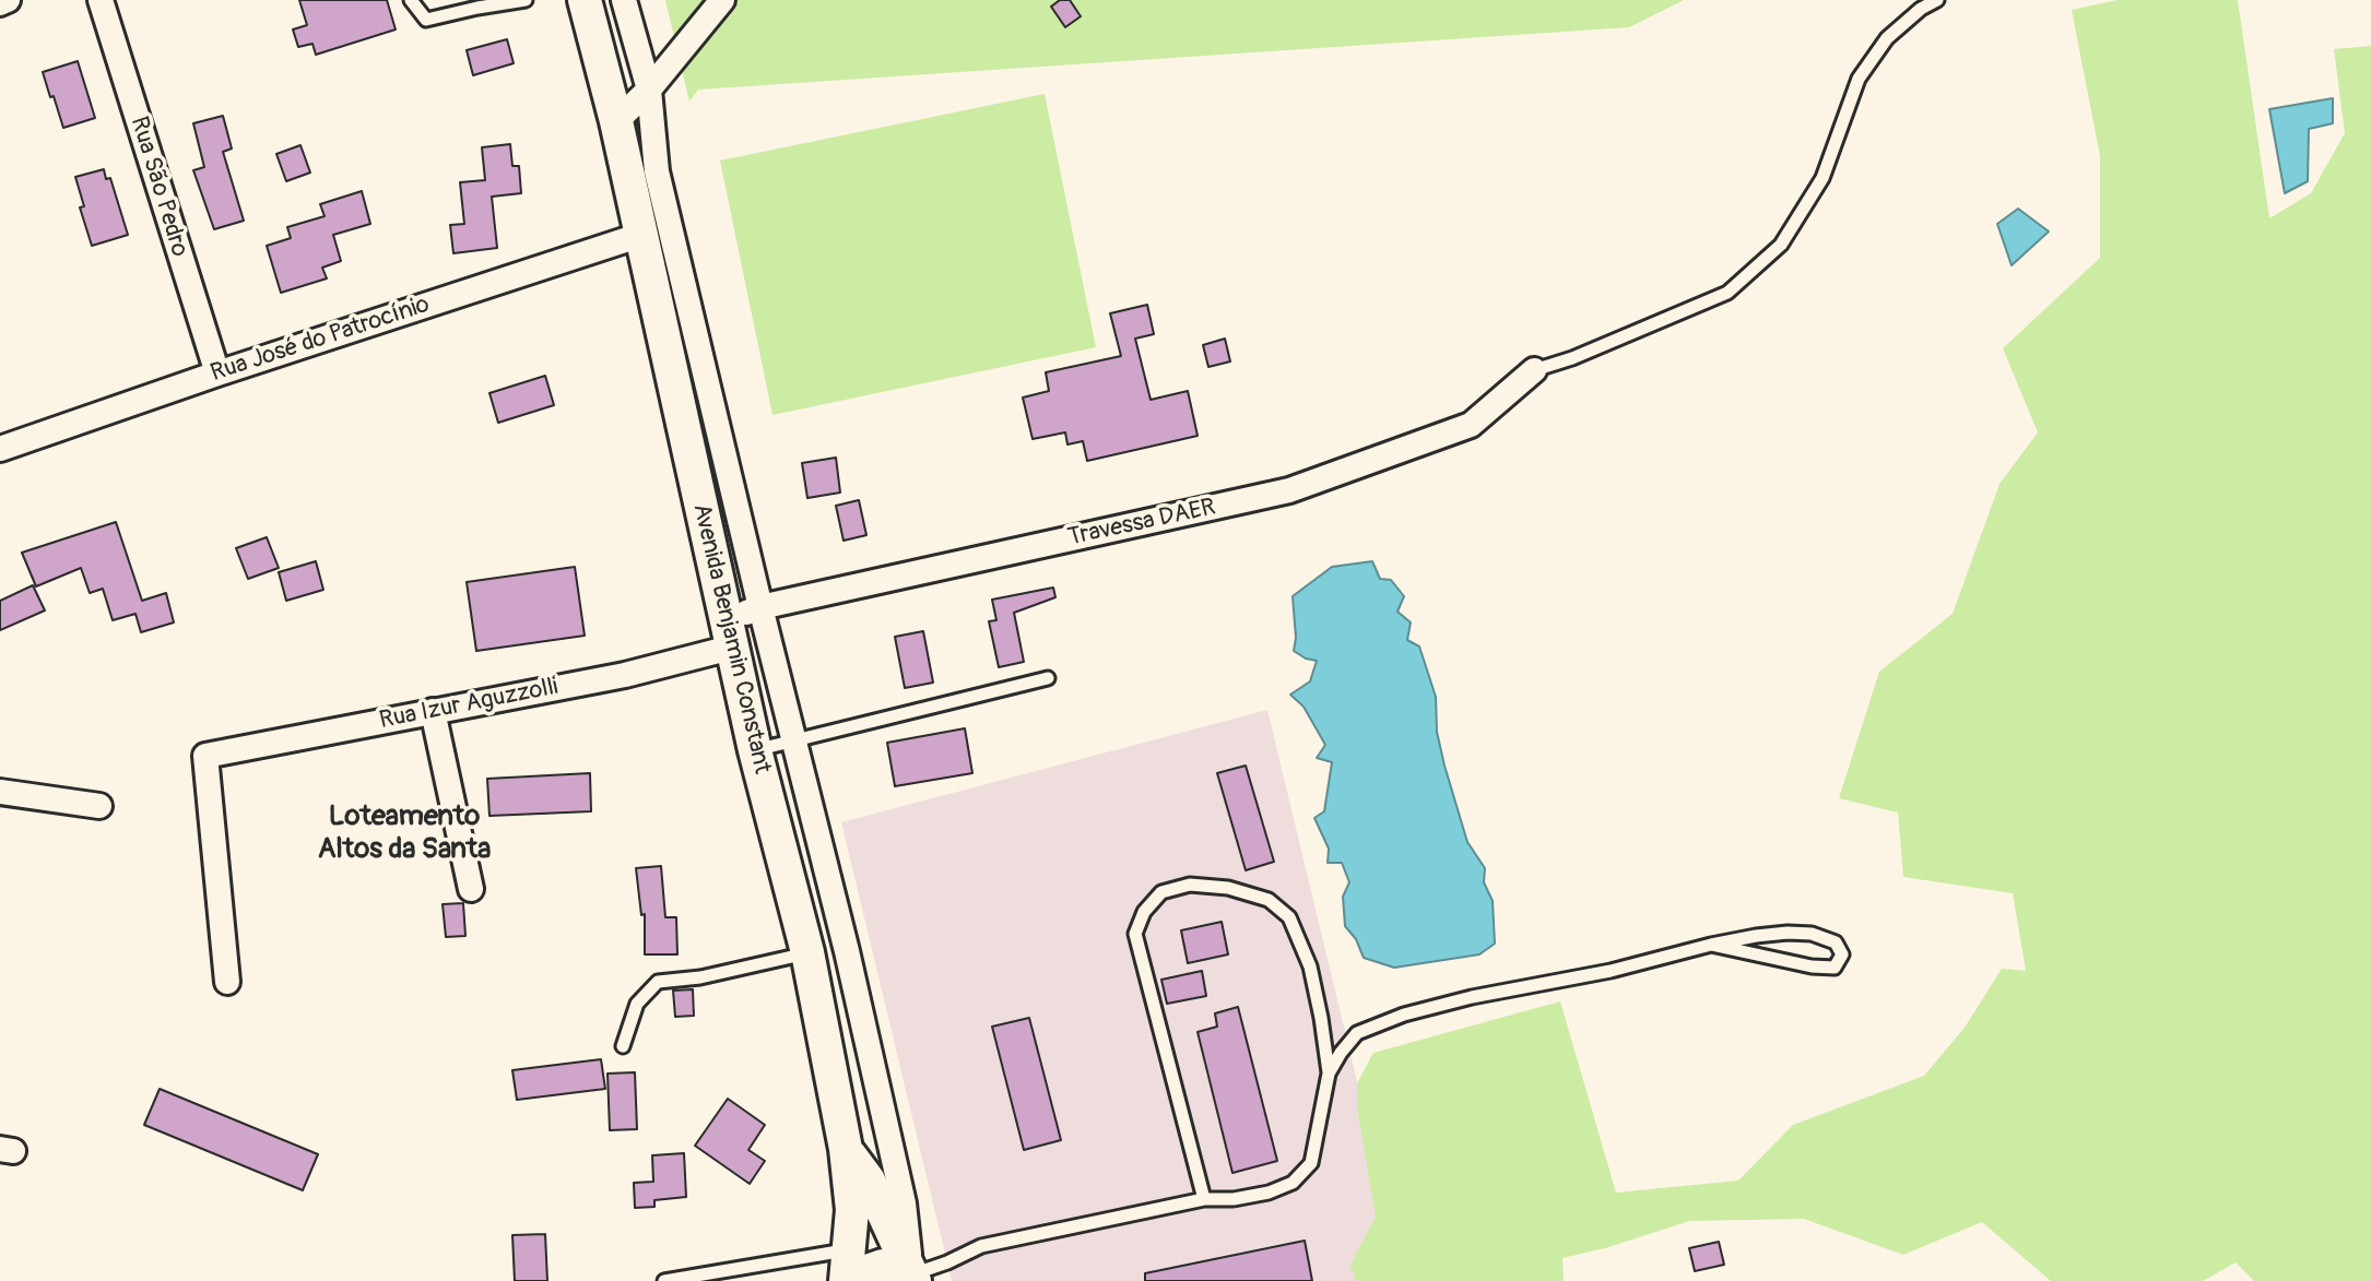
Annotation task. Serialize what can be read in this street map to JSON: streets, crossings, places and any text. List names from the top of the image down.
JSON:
{
  "streets": {
    "main road": ["Avenida Benjamin Constant"],
    "street": [
      "Rua São Pedro",
      "Rua José do Patrocínio",
      "Travessa DAER",
      "Rua Izur Aguzzolli"
    ]
  },
  "crossings": [
    ["Rua São Pedro", "Rua José do Patrocínio"],
    ["Rua José do Patrocínio", "Avenida Benjamin Constant"],
    ["Travessa DAER", "Avenida Benjamin Constant"],
    ["Travessa DAER", "Rua Izur Aguzzolli"],
    ["Avenida Benjamin Constant", "Rua Izur Aguzzolli"]
  ],
  "districts": ["Loteamento Altos da Santa"]
}
